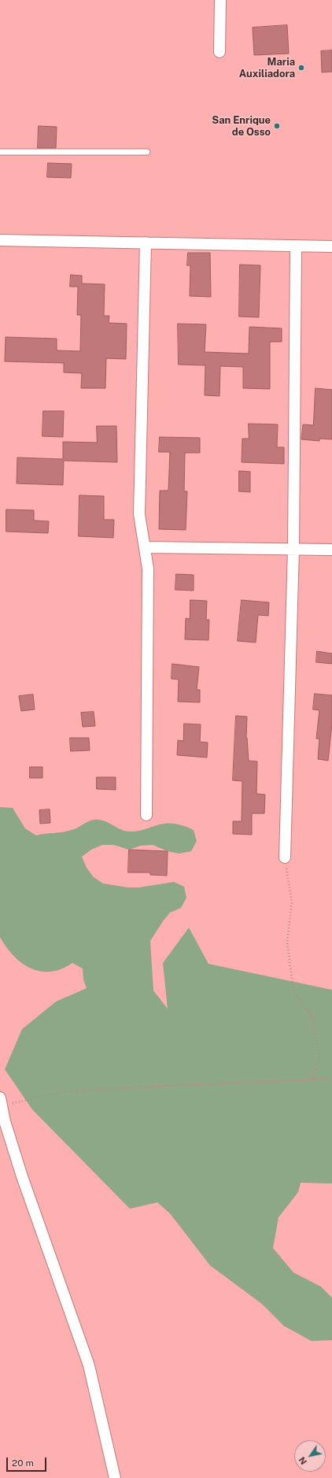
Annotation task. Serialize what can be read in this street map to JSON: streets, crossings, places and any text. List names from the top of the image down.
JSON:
{
  "places": ["Maria Auxiliadora", "San Enrique de Osso"],
  "scale_bar": "20 m",
  "north": "bottom left"
}
